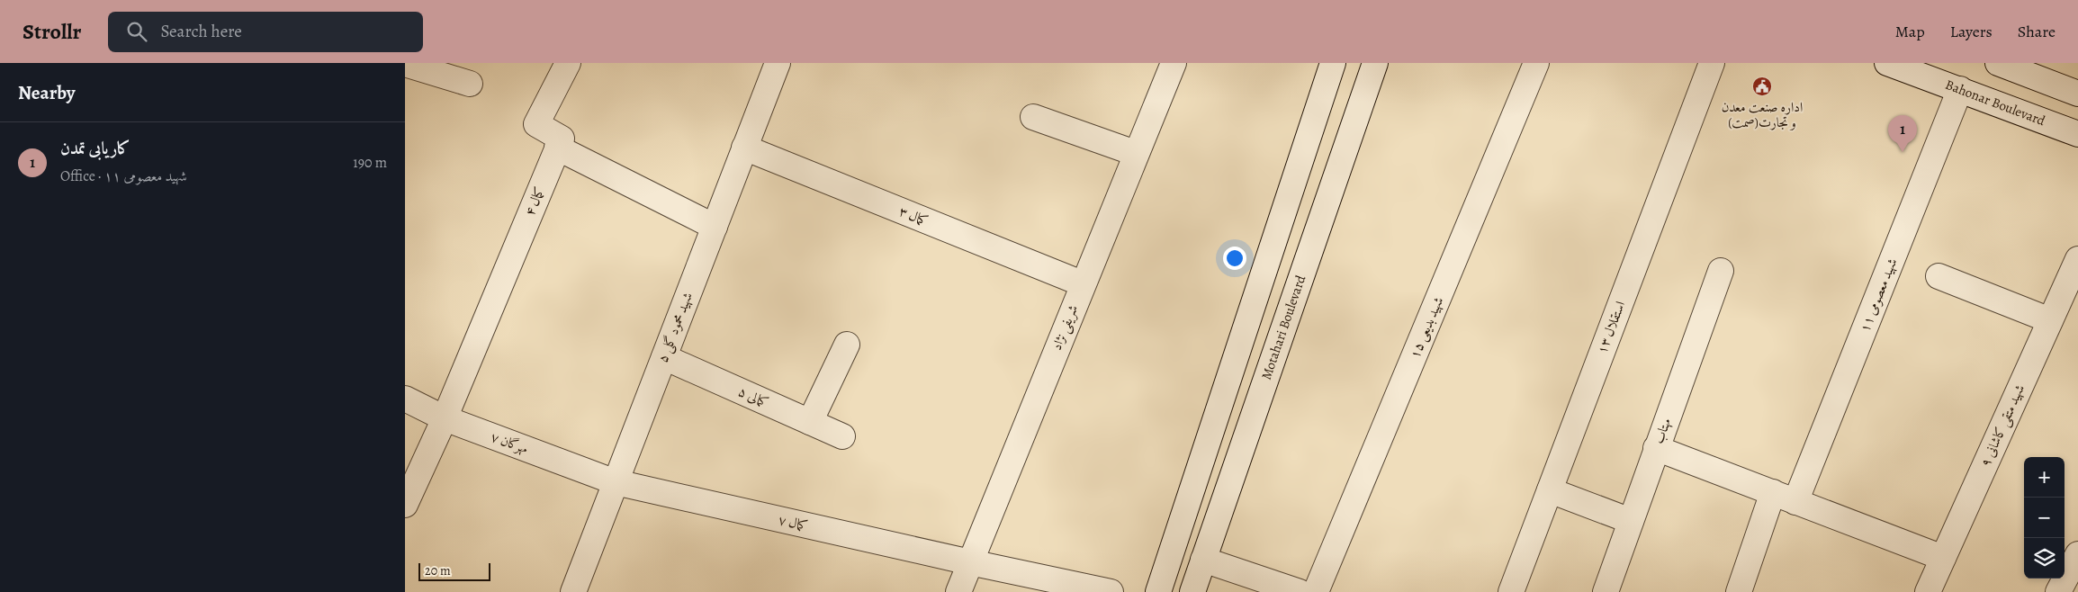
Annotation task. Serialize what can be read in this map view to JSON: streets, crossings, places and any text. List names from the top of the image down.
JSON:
{
  "streets": {
    "street": [
      "Bahonar Boulevard",
      "کمال ۴",
      "کمال ۳",
      "شهید معصومی ۱۱",
      "شهید محمود گلی ۵",
      "شریفی نژاد",
      "Motahari Boulevard",
      "شهید بدیعی ۱۵",
      "استقلال ۱۳",
      "کمالی ۵",
      "شهید متقی کاشانی ۹",
      "مهتاب",
      "مهرگان ۷",
      "کمال ۷"
    ]
  },
  "crossings": [
    ["Bahonar Boulevard", "شهید معصومی ۱۱"],
    ["کمال ۴", "مهرگان ۷"],
    ["کمال ۳", "شهید محمود گلی ۵"],
    ["کمال ۳", "شریفی نژاد"],
    ["شهید محمود گلی ۵", "کمالی ۵"],
    ["شهید محمود گلی ۵", "مهرگان ۷"],
    ["شهید محمود گلی ۵", "کمال ۷"],
    ["شریفی نژاد", "کمال ۷"],
    ["مهرگان ۷", "کمال ۷"]
  ],
  "places": {
    "public building": ["اداره صنعت معدن و تجارت(صمت)"]
  },
  "scale_bar": "20 m",
  "page": {
    "header": "Strollr",
    "search": "Search here",
    "nav": ["Map", "Layers", "Share"],
    "heading": "Nearby",
    "pins": "1",
    "list": [
      {
        "mark": "1",
        "name": "کاریابی تمدن",
        "note": "Office · شهید معصومی ۱۱",
        "value": "190 m"
      }
    ],
    "map_buttons": ["+", "−"],
    "scale": "20 m"
  }
}
